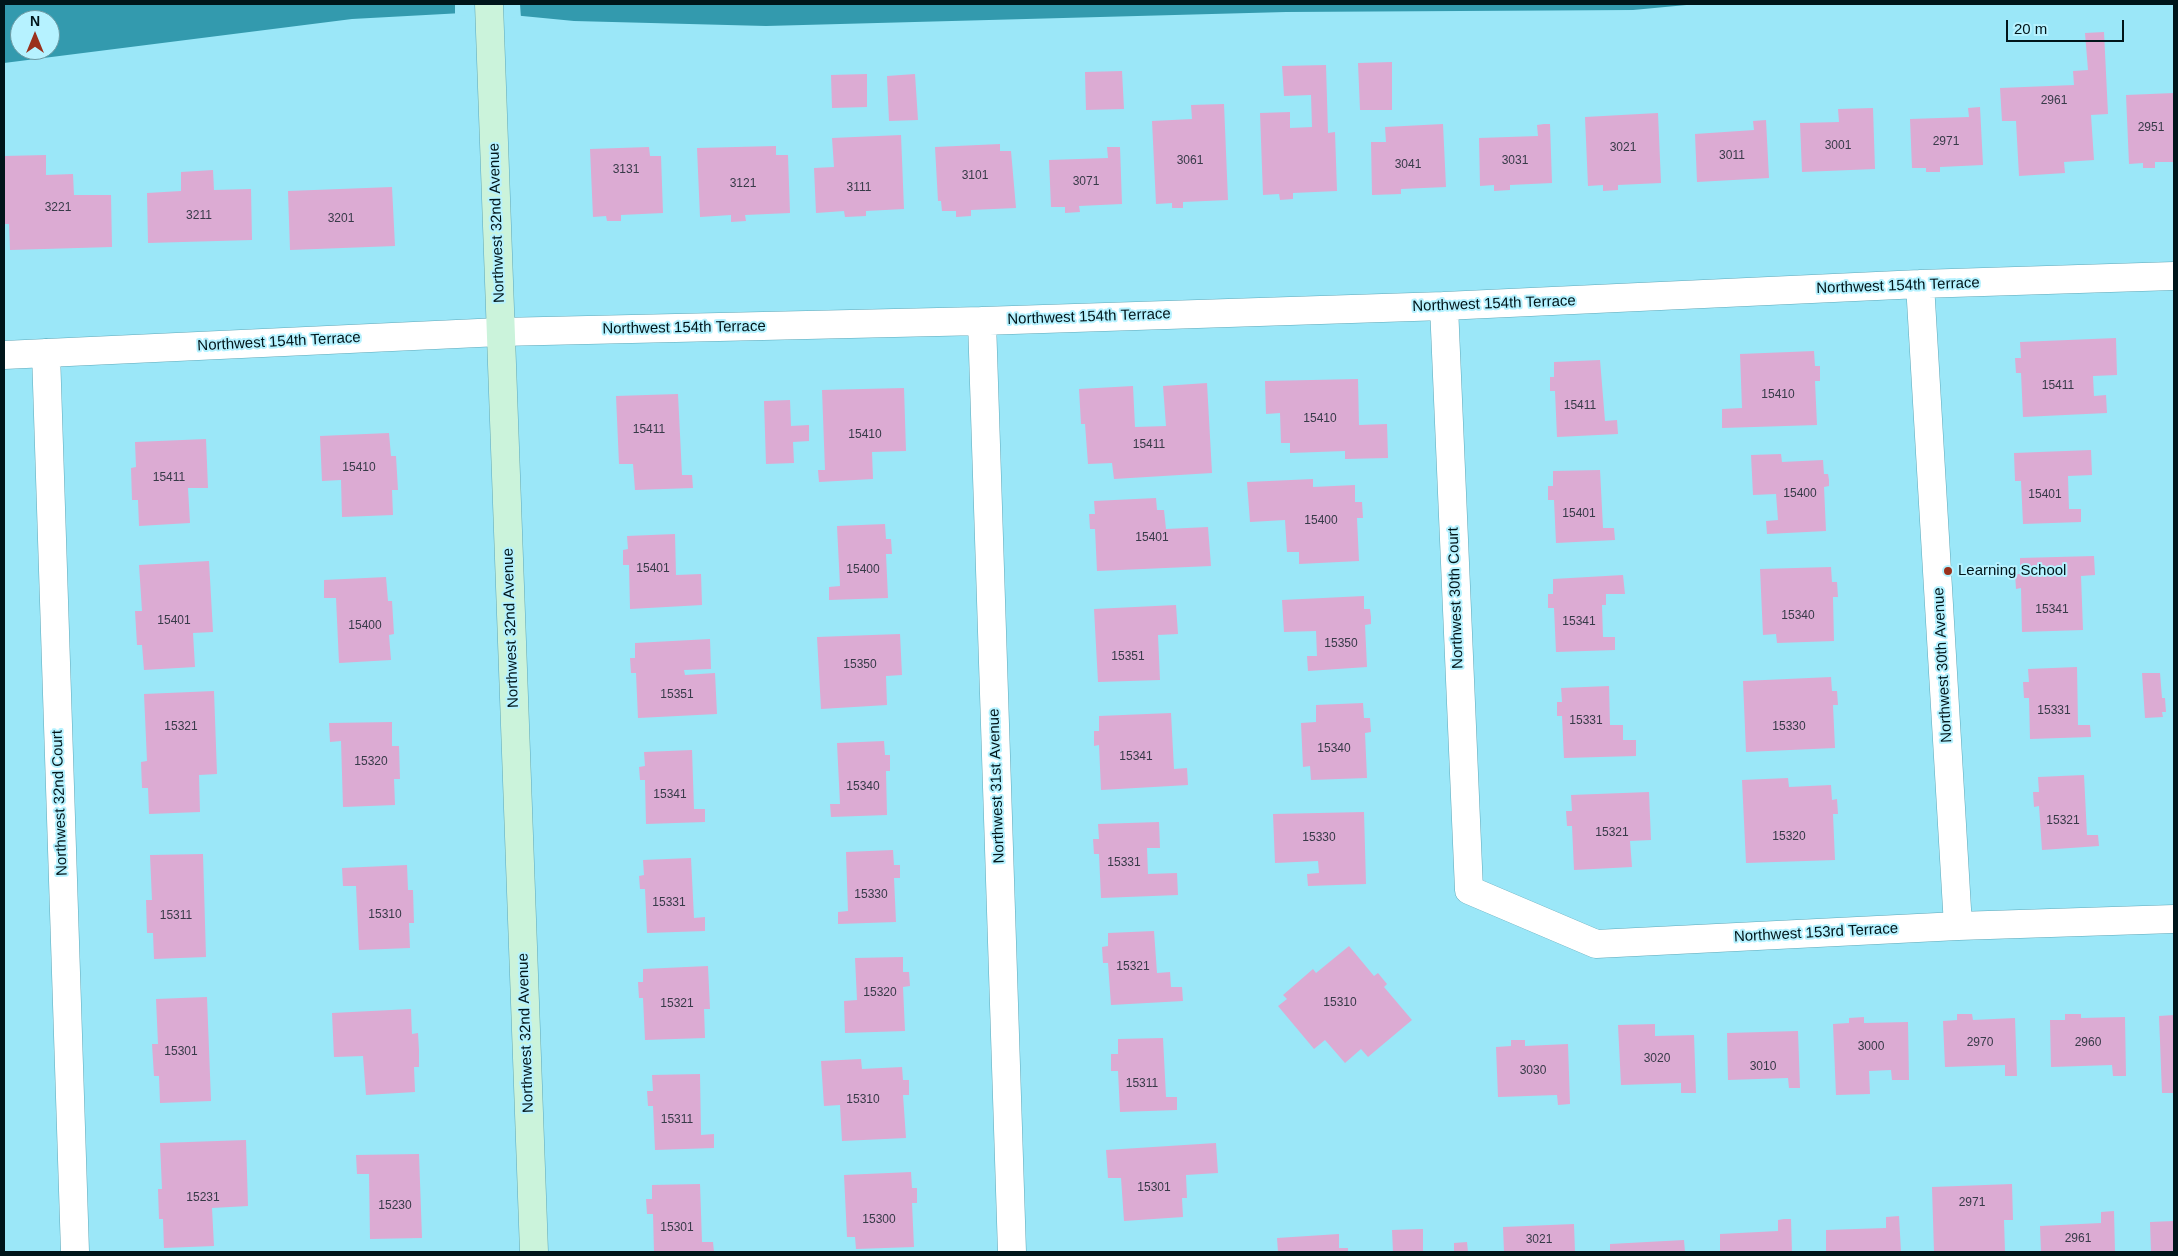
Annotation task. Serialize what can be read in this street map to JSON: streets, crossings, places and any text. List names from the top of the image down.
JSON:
{
  "streets": {
    "street": [
      "Northwest 32nd Avenue",
      "Northwest 154th Terrace",
      "Northwest 30th Court",
      "Northwest 30th Avenue",
      "Northwest 31st Avenue",
      "Northwest 32nd Court",
      "Northwest 153rd Terrace"
    ]
  },
  "crossings": [
    ["Northwest 32nd Avenue", "Northwest 154th Terrace"],
    ["Northwest 154th Terrace", "Northwest 30th Court"],
    ["Northwest 154th Terrace", "Northwest 30th Avenue"],
    ["Northwest 154th Terrace", "Northwest 31st Avenue"],
    ["Northwest 154th Terrace", "Northwest 32nd Court"],
    ["Northwest 30th Court", "Northwest 153rd Terrace"],
    ["Northwest 30th Avenue", "Northwest 153rd Terrace"]
  ],
  "places": ["Learning School"],
  "house_numbers": [
    "2961",
    "2951",
    "2971",
    "3001",
    "3021",
    "3011",
    "3061",
    "3031",
    "3041",
    "3131",
    "3101",
    "3071",
    "3121",
    "3111",
    "3221",
    "3211",
    "3201",
    "15411",
    "15410",
    "15411",
    "15410",
    "15411",
    "15410",
    "15411",
    "15410",
    "15411",
    "15400",
    "15401",
    "15401",
    "15400",
    "15401",
    "15401",
    "15400",
    "15341",
    "15340",
    "15401",
    "15341",
    "15400",
    "15350",
    "15351",
    "15350",
    "15351",
    "15331",
    "15331",
    "15321",
    "15330",
    "15340",
    "15341",
    "15320",
    "15340",
    "15341",
    "15321",
    "15321",
    "15320",
    "15330",
    "15331",
    "15330",
    "15331",
    "15310",
    "15311",
    "15321",
    "15320",
    "15310",
    "15321",
    "2970",
    "2960",
    "3000",
    "15301",
    "3020",
    "3010",
    "3030",
    "15311",
    "15310",
    "15311",
    "15301",
    "15231",
    "2971",
    "15230",
    "15300",
    "15301",
    "2961",
    "3021"
  ],
  "scale_bar": "20 m",
  "north": "top"
}
